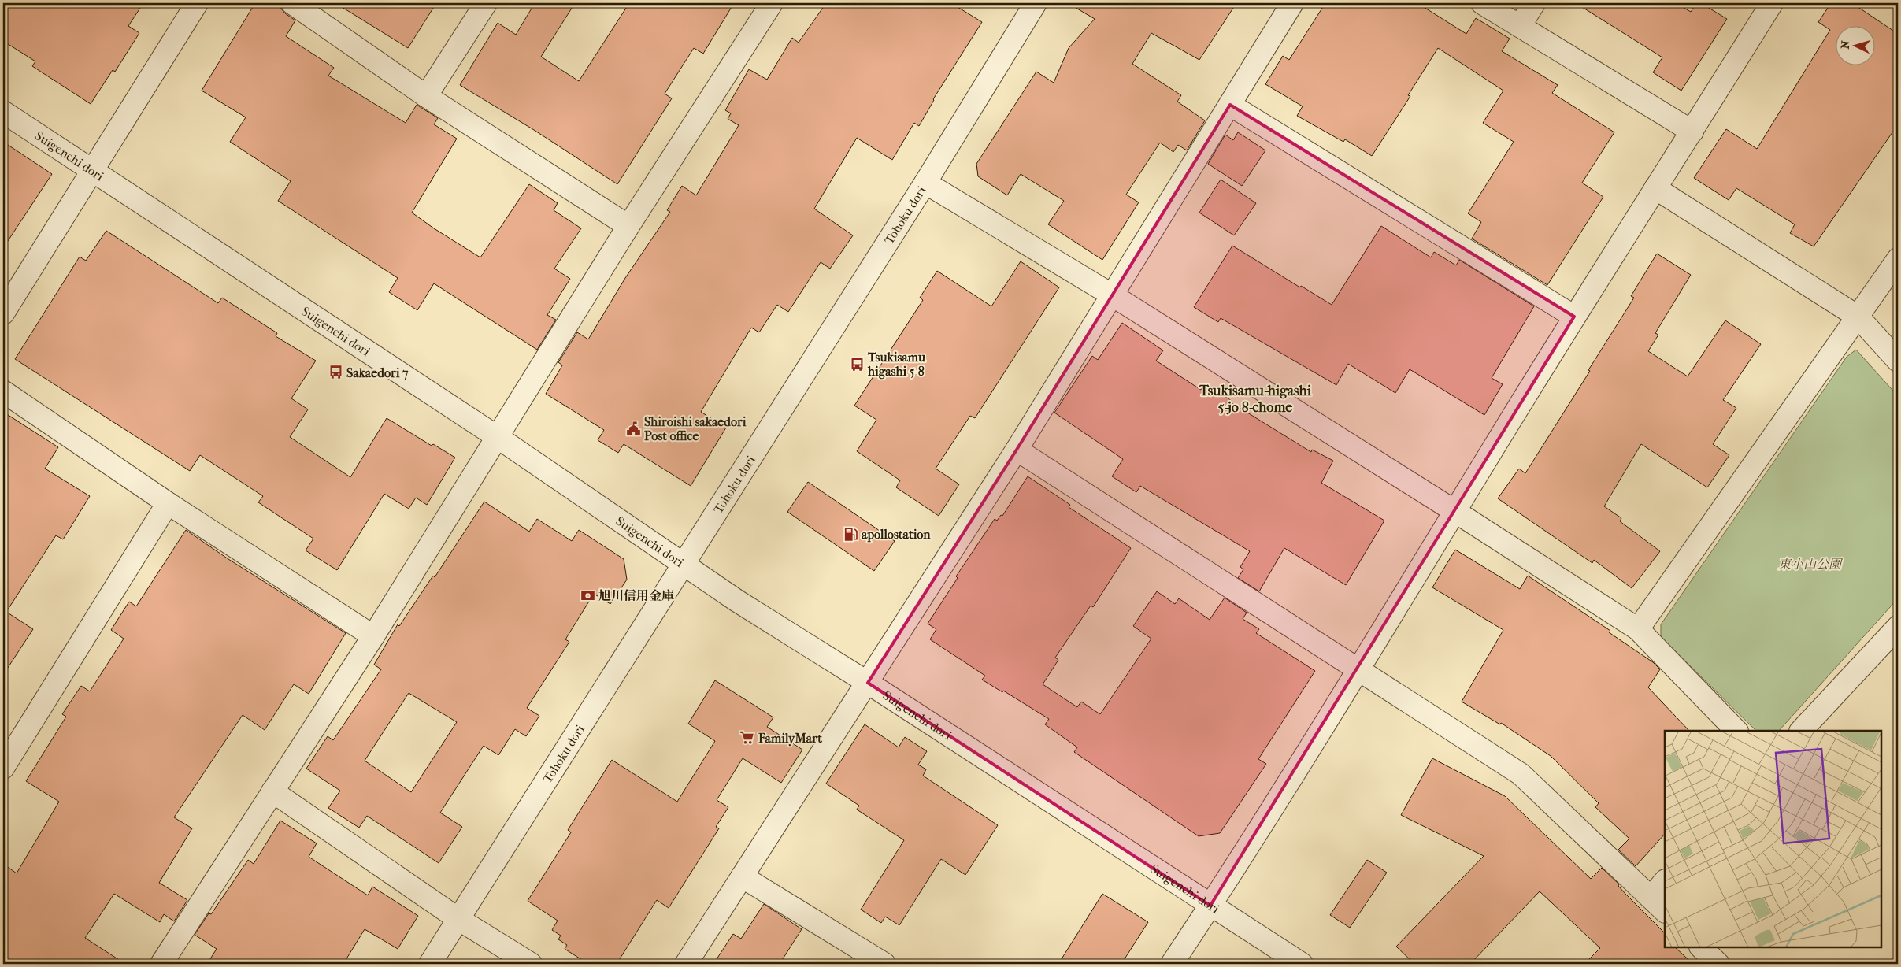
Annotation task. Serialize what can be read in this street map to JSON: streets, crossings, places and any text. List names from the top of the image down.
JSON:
{
  "streets": {
    "street": ["Suigenchi dori", "Tohoku dori"]
  },
  "crossings": [
    ["Suigenchi dori", "Tohoku dori"]
  ],
  "districts": ["Tsukisamu-higashi 5-jo 8-chome"],
  "parks": ["東小山公園"],
  "places": {
    "bus stop": ["Tsukisamu higashi 5-8", "Sakaedori 7"],
    "public building": ["Shiroishi sakaedori Post office"],
    "fuel station": ["apollostation"],
    "bank": ["旭川信用金庫"],
    "supermarket": ["FamilyMart"]
  },
  "north": "left"
}
